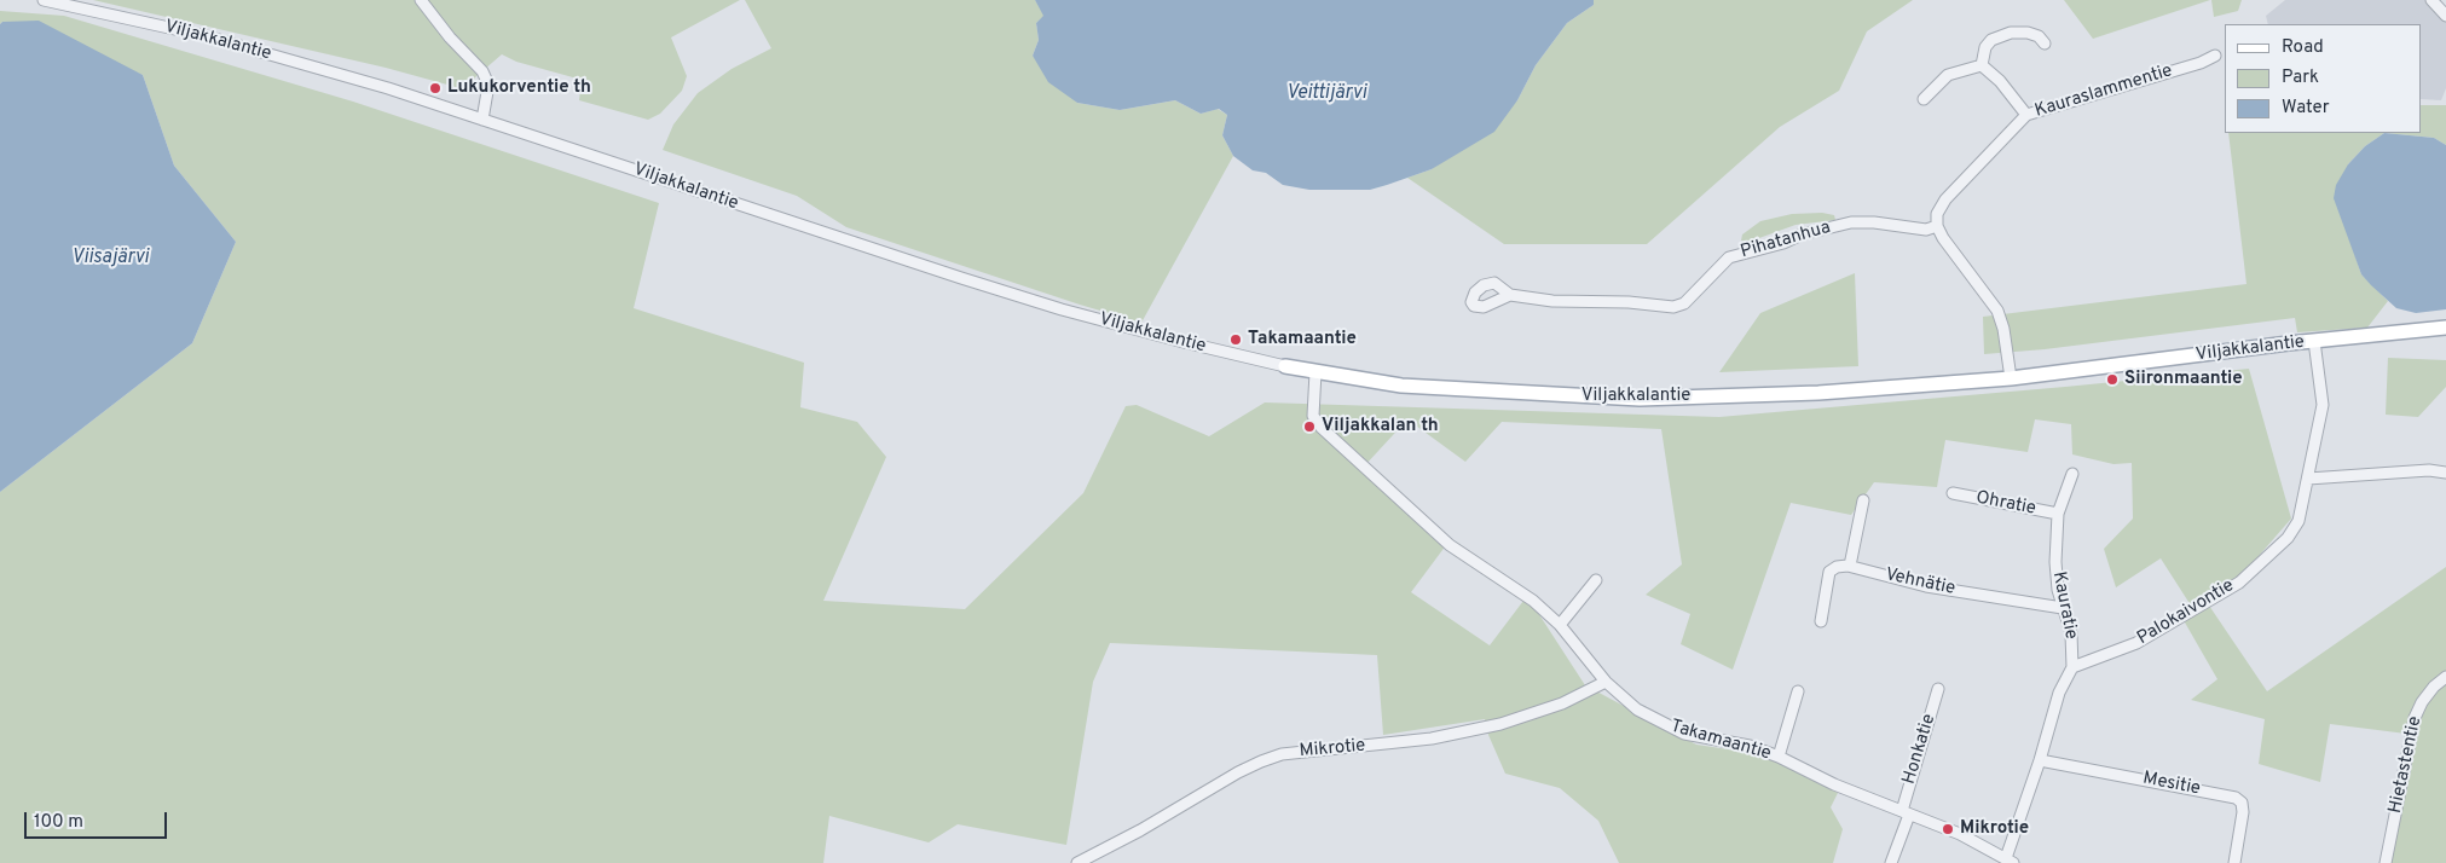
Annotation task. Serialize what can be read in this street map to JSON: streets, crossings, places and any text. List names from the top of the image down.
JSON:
{
  "streets": {
    "main road": ["Viljakkalantie"],
    "street": [
      "Kauraslammentie",
      "Pihatanhua",
      "Ohratie",
      "Vehnätie",
      "Kauratie",
      "Palokaivontie",
      "Takamaantie",
      "Mikrotie",
      "Honkatie",
      "Hietastentie",
      "Mesitie"
    ]
  },
  "crossings": [
    ["Viljakkalantie", "Palokaivontie"],
    ["Viljakkalantie", "Takamaantie"],
    ["Kauraslammentie", "Pihatanhua"],
    ["Ohratie", "Kauratie"],
    ["Vehnätie", "Kauratie"],
    ["Kauratie", "Palokaivontie"],
    ["Takamaantie", "Mikrotie"],
    ["Takamaantie", "Honkatie"]
  ],
  "water": ["Veittijärvi", "Viisajärvi"],
  "places": [
    "Lukukorventie th",
    "Takamaantie",
    "Siironmaantie",
    "Viljakkalan th",
    "Mikrotie"
  ],
  "legend": ["Road", "Park", "Water"],
  "scale_bar": "100 m"
}
